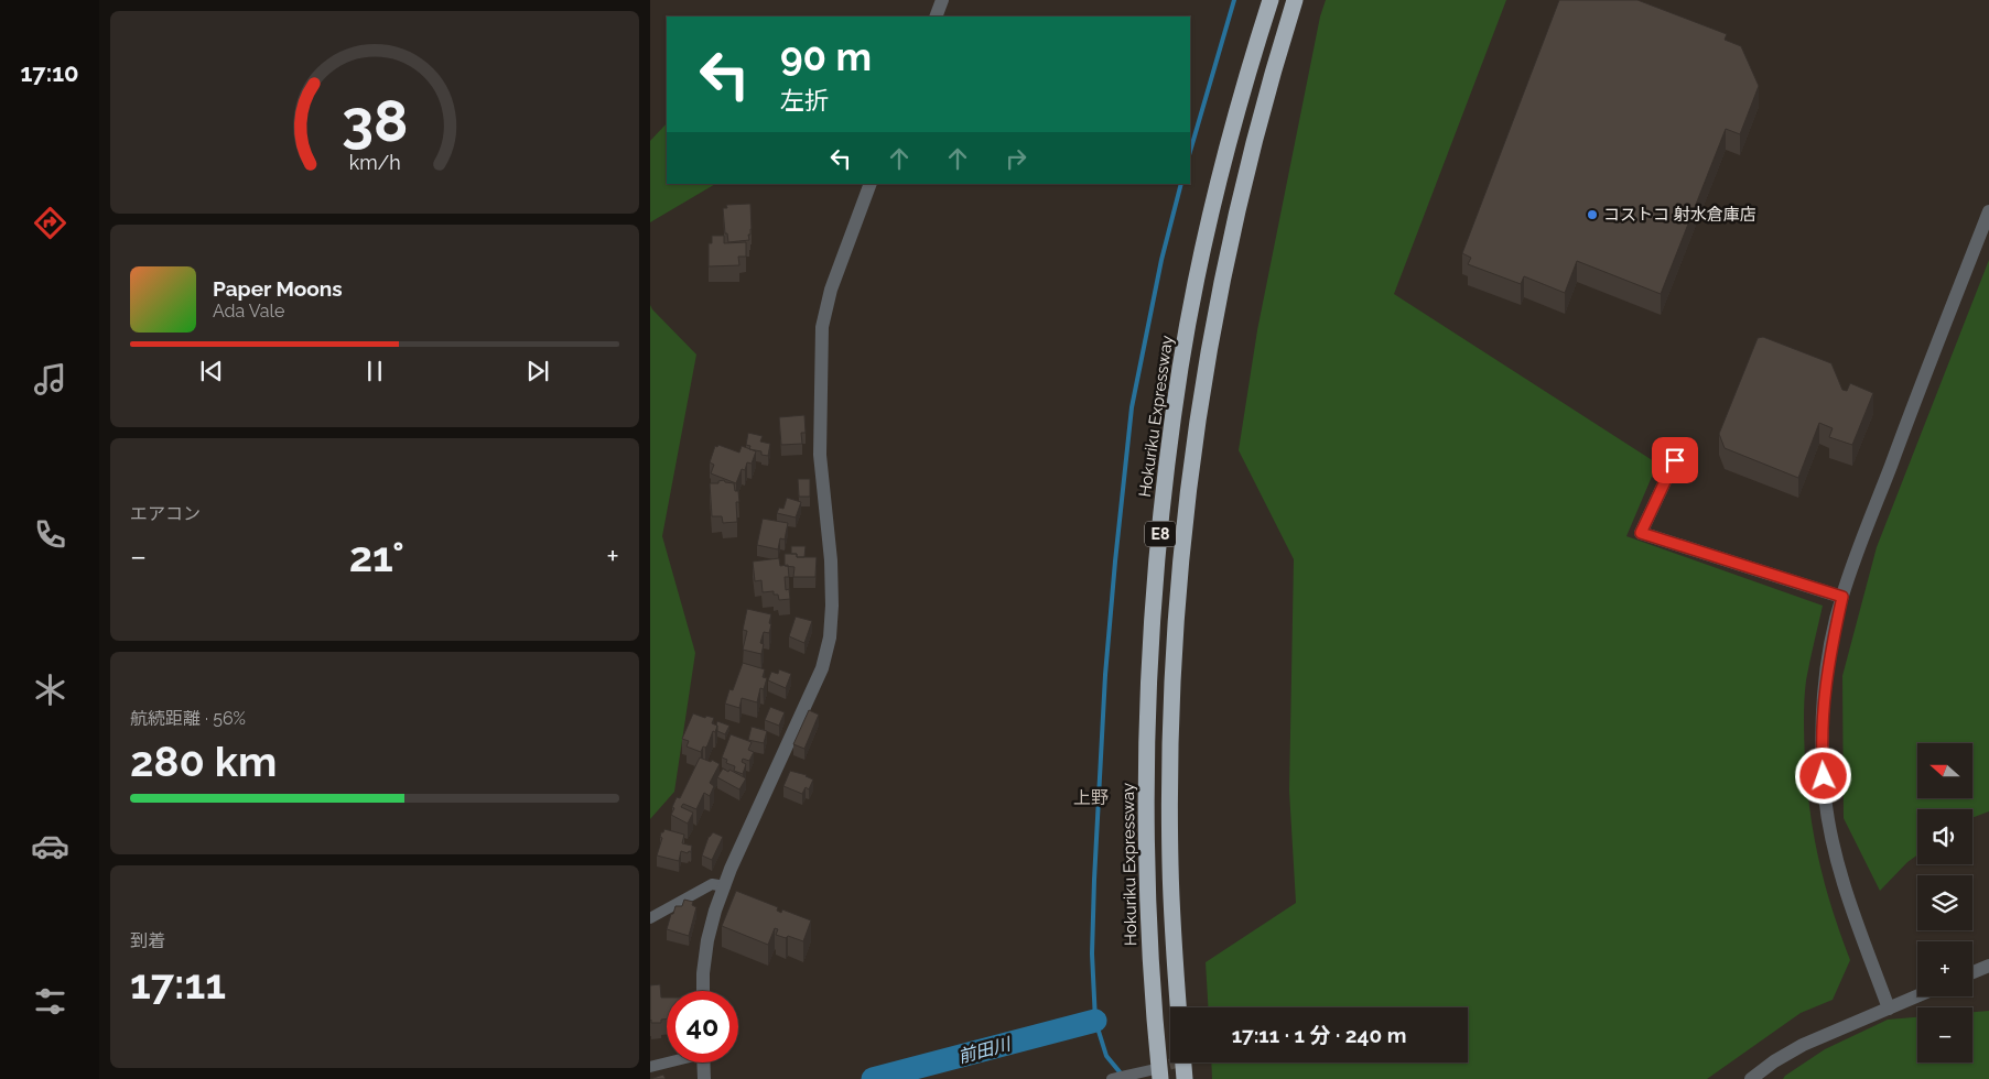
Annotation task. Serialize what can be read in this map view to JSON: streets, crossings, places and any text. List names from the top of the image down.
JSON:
{
  "streets": {
    "highway": ["Hokuriku Expressway", "E8"]
  },
  "districts": ["上野"],
  "water": ["前田川"],
  "places": ["コストコ 射水倉庫店"],
  "north": "left",
  "page": {
    "tabs": "17:10",
    "turn": ["90 m", "左折"],
    "song": ["Paper Moons", "Ada Vale"],
    "tile": [
      "エアコン",
      ["航続距離 · 56%", "280 km"],
      ["到着", "17:11"]
    ],
    "heat": ["−", "21°", "+"],
    "map_buttons": ["+", "−"],
    "limit": "40",
    "trip": "17:11 · 1 分 · 240 m",
    "gauge": ["38", "km/h"]
  }
}
